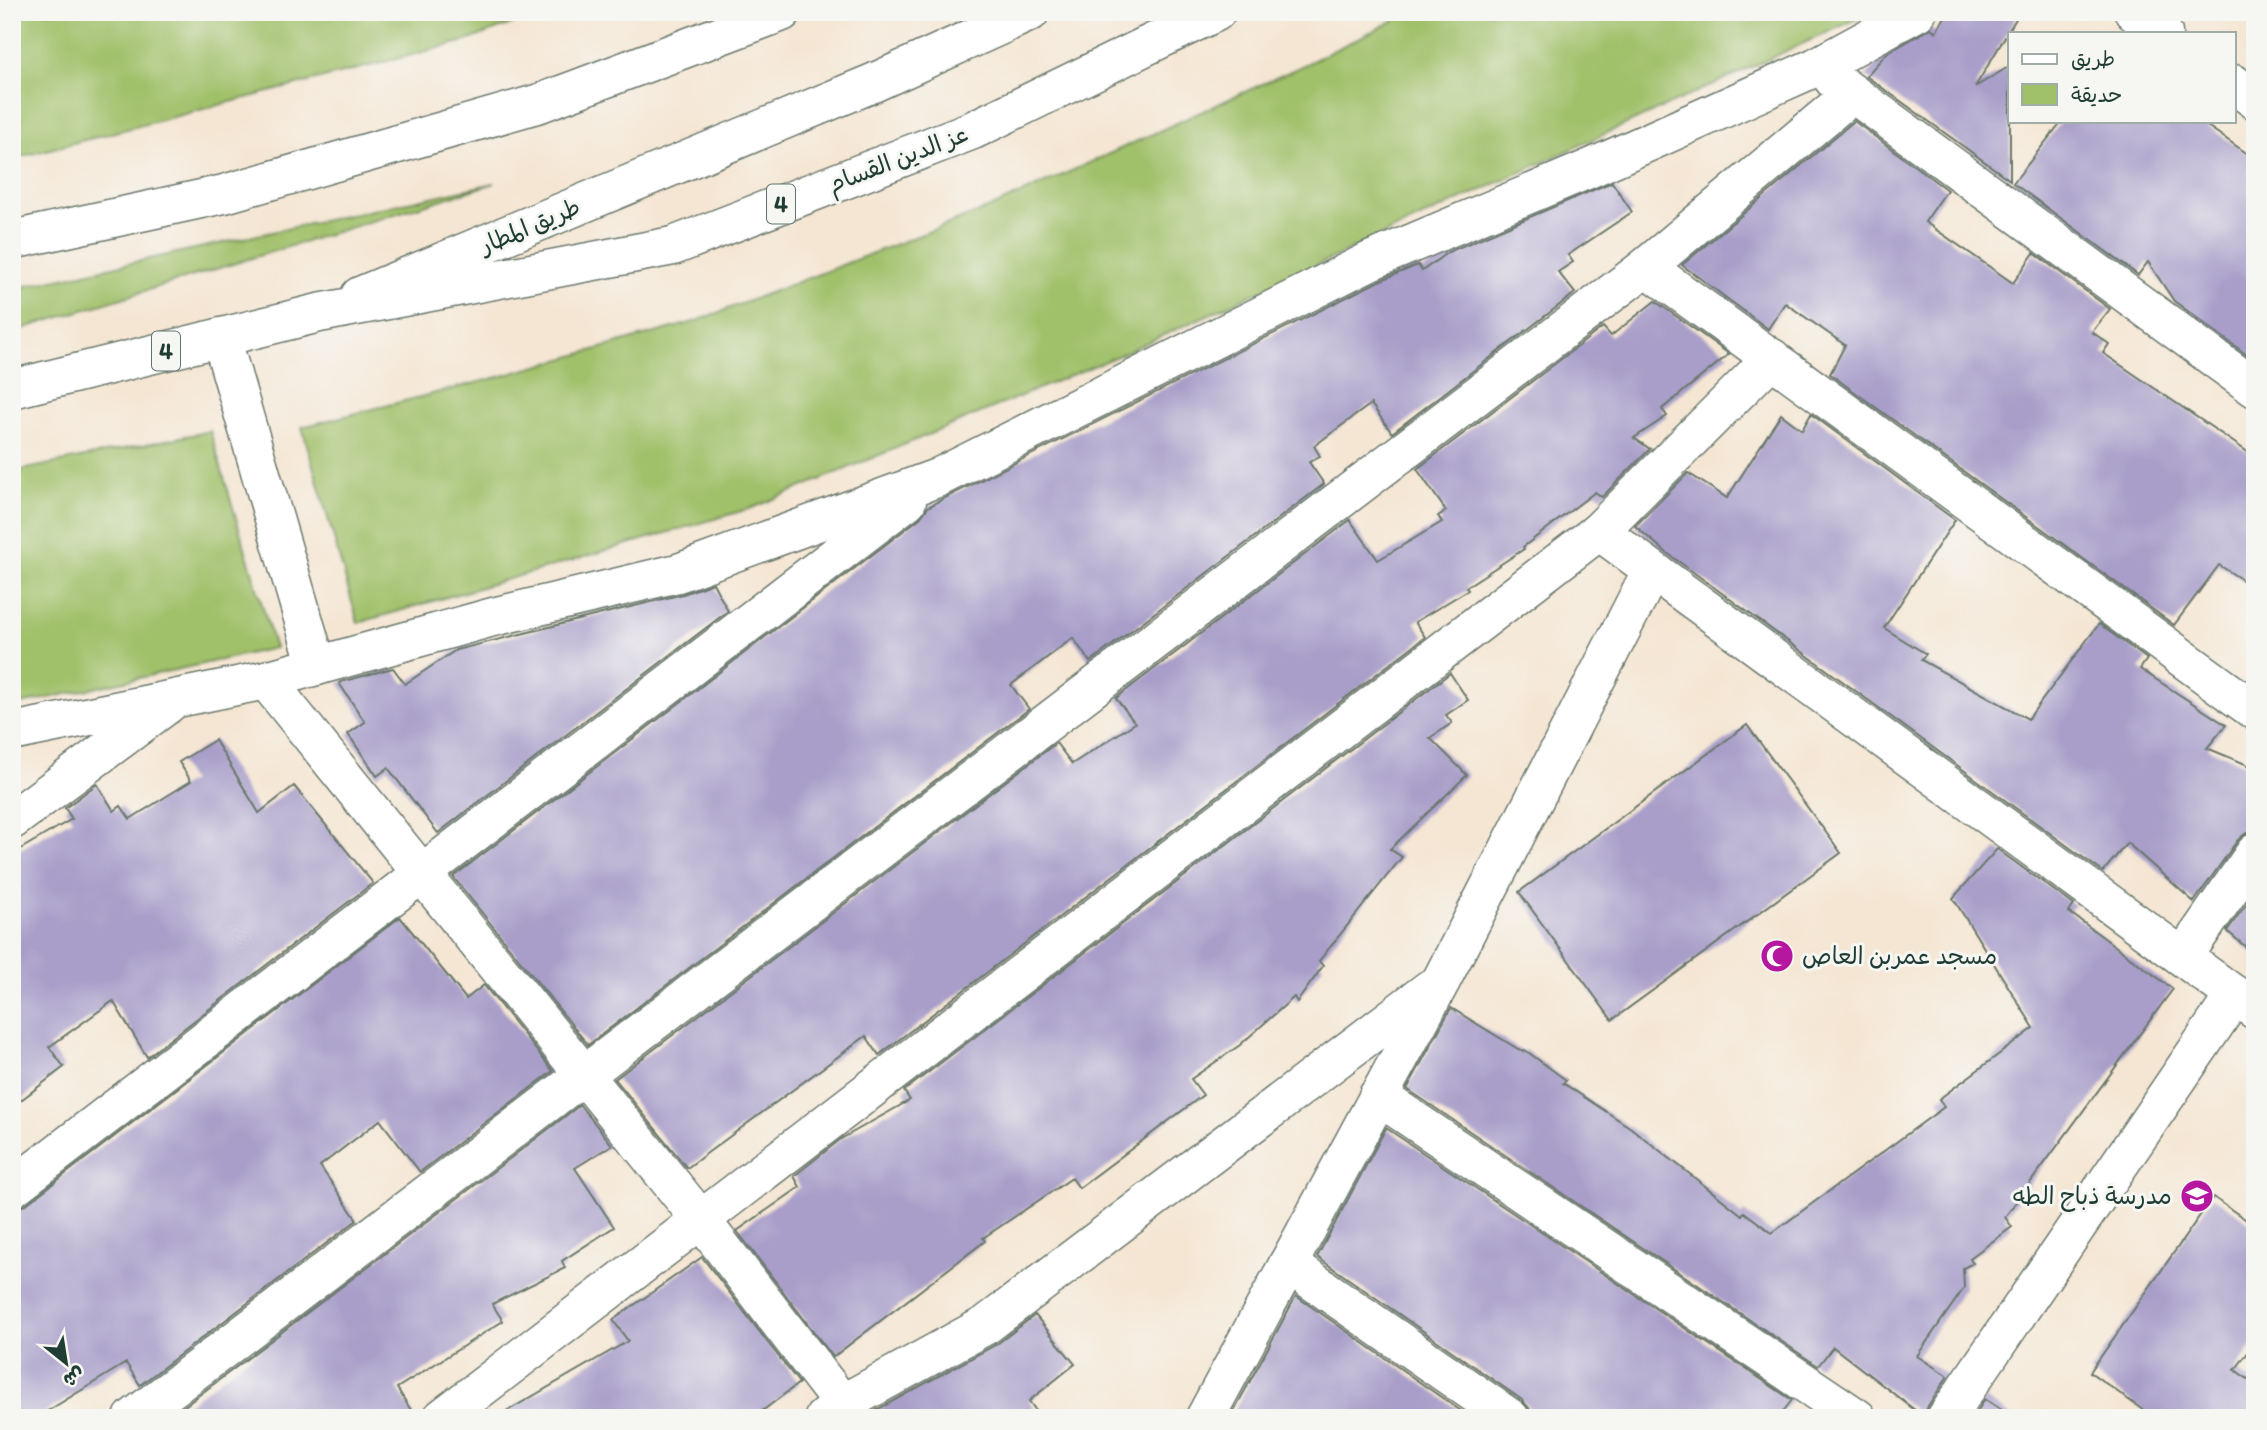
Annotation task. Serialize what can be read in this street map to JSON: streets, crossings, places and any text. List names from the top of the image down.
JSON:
{
  "streets": {
    "main road": ["عز الدين القسام", "4", "طريق المطار"]
  },
  "crossings": [
    ["عز الدين القسام", "طريق المطار"]
  ],
  "places": {
    "mosque": ["مسجد عمربن العاص"],
    "school or university": ["مدرسة ذباح الطه"]
  },
  "legend": ["طريق", "حديقة"],
  "north": "bottom right"
}
